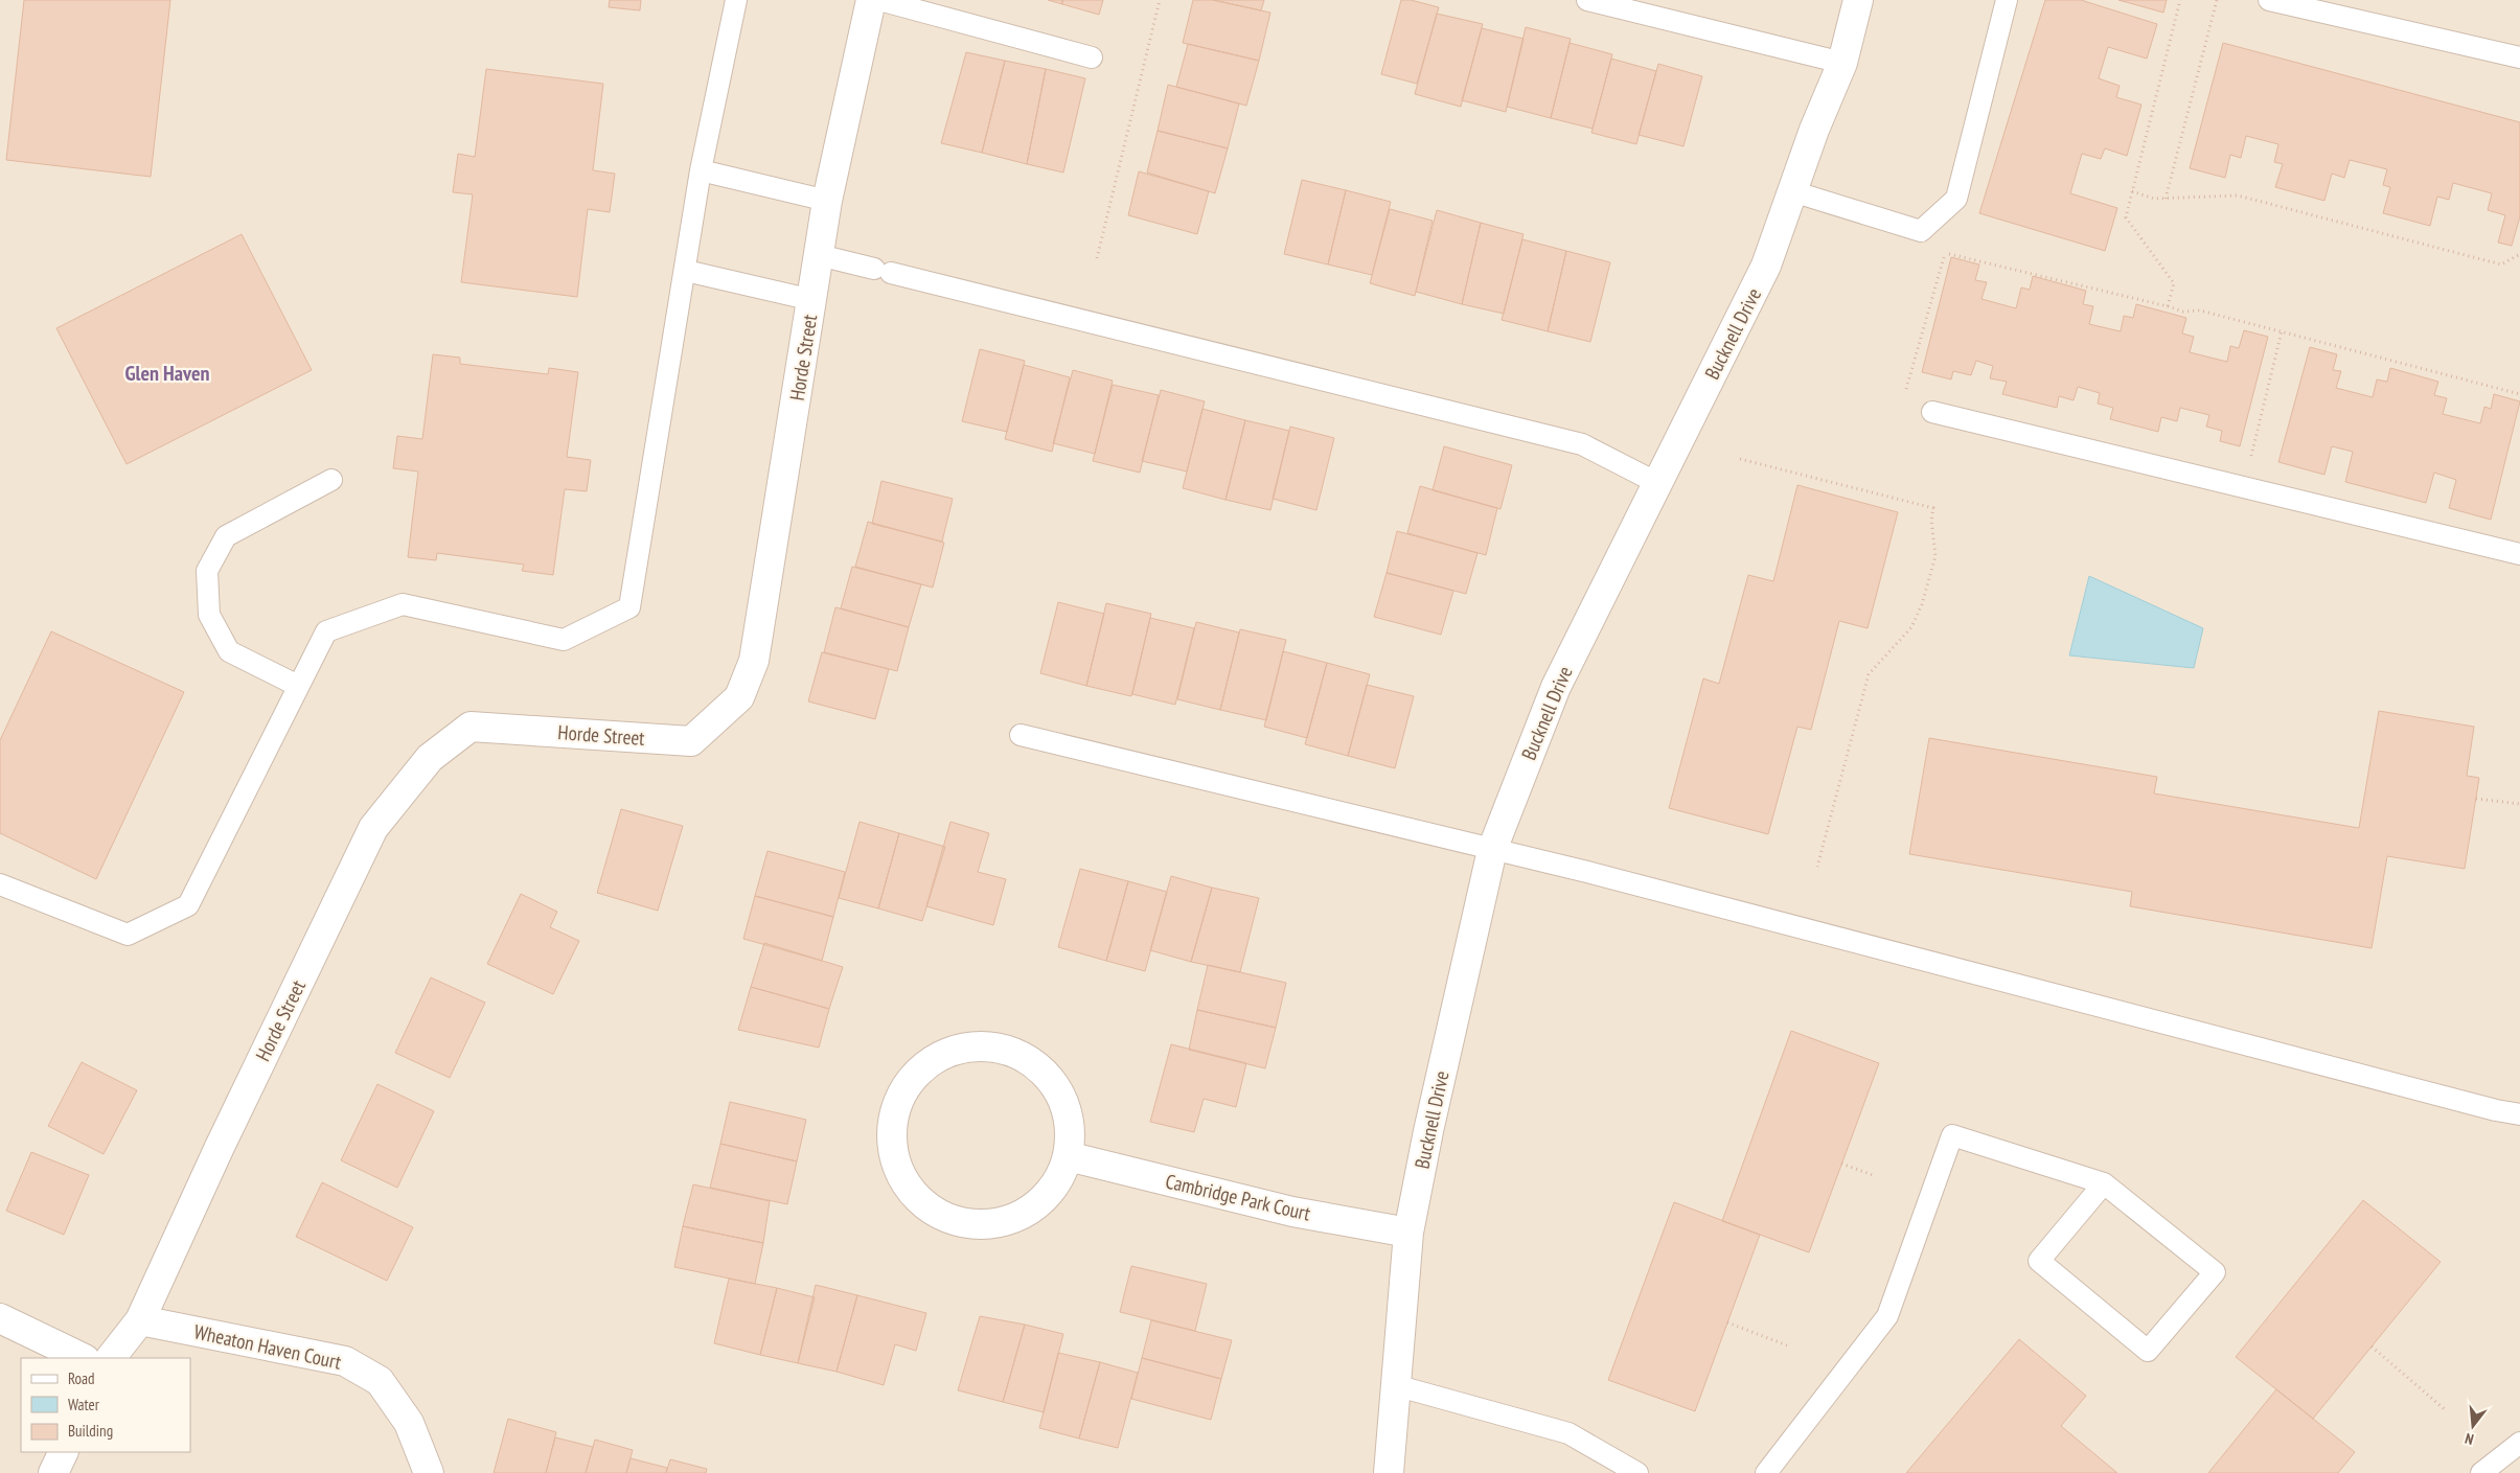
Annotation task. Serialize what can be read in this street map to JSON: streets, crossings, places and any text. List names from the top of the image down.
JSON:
{
  "streets": {
    "street": [
      "Bucknell Drive",
      "Horde Street",
      "Cambridge Park Court",
      "Wheaton Haven Court"
    ]
  },
  "crossings": [
    ["Bucknell Drive", "Cambridge Park Court"],
    ["Horde Street", "Wheaton Haven Court"]
  ],
  "districts": ["Glen Haven"],
  "legend": ["Road", "Water", "Building"],
  "north": "bottom"
}
